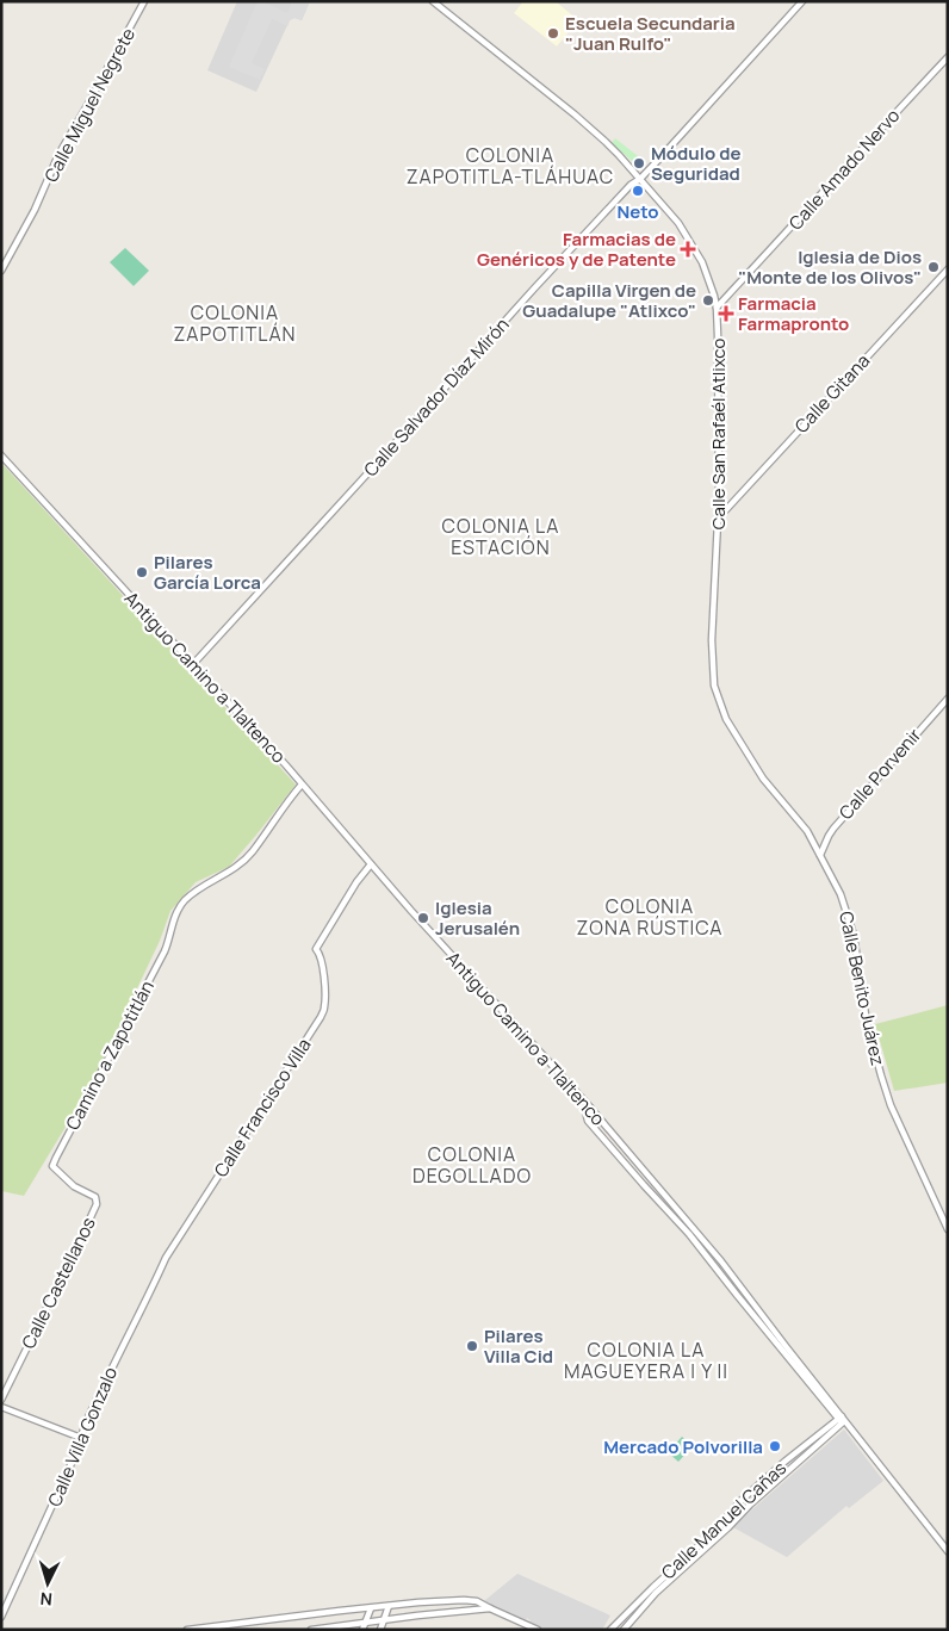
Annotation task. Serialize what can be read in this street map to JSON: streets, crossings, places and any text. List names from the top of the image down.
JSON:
{
  "streets": {
    "street": [
      "Calle Miguel Negrete",
      "Calle Amado Nervo",
      "Calle Gitana",
      "Calle Salvador Díaz Mirón",
      "Calle San Rafaél Atlixco",
      "Antiguo Camino a Tlaltenco",
      "Calle Porvenir",
      "Calle Benito Juárez",
      "Camino a Zapotitlán",
      "Calle Francisco Villa",
      "Calle Castellanos",
      "Calle Villa Gonzalo",
      "Calle Manuel Cañas"
    ]
  },
  "crossings": [
    ["Calle Amado Nervo", "Calle San Rafaél Atlixco"],
    ["Calle Gitana", "Calle San Rafaél Atlixco"],
    ["Calle Salvador Díaz Mirón", "Calle San Rafaél Atlixco"],
    ["Calle Salvador Díaz Mirón", "Antiguo Camino a Tlaltenco"],
    ["Calle San Rafaél Atlixco", "Calle Benito Juárez"],
    ["Antiguo Camino a Tlaltenco", "Camino a Zapotitlán"],
    ["Antiguo Camino a Tlaltenco", "Calle Francisco Villa"],
    ["Antiguo Camino a Tlaltenco", "Calle Manuel Cañas"],
    ["Calle Porvenir", "Calle Benito Juárez"],
    ["Camino a Zapotitlán", "Calle Castellanos"],
    ["Calle Francisco Villa", "Calle Villa Gonzalo"]
  ],
  "districts": [
    "COLONIA ZAPOTITLA-TLÁHUAC",
    "COLONIA ZAPOTITLÁN",
    "COLONIA LA ESTACIÓN",
    "COLONIA ZONA RÚSTICA",
    "COLONIA DEGOLLADO",
    "COLONIA LA MAGUEYERA I Y II"
  ],
  "places": {
    "other": [
      "Escuela Secundaria \"Juan Rulfo\"",
      "Módulo de Seguridad",
      "Neto",
      "Iglesia de Dios \"Monte de los Olivos\"",
      "Capilla Virgen de Guadalupe \"Atlixco\"",
      "Pilares García Lorca",
      "Iglesia Jerusalén",
      "Pilares Villa Cid",
      "Mercado Polvorilla"
    ],
    "health": ["Farmacias de Genéricos y de Patente", "Farmacia Farmapronto"]
  },
  "north": "bottom"
}
